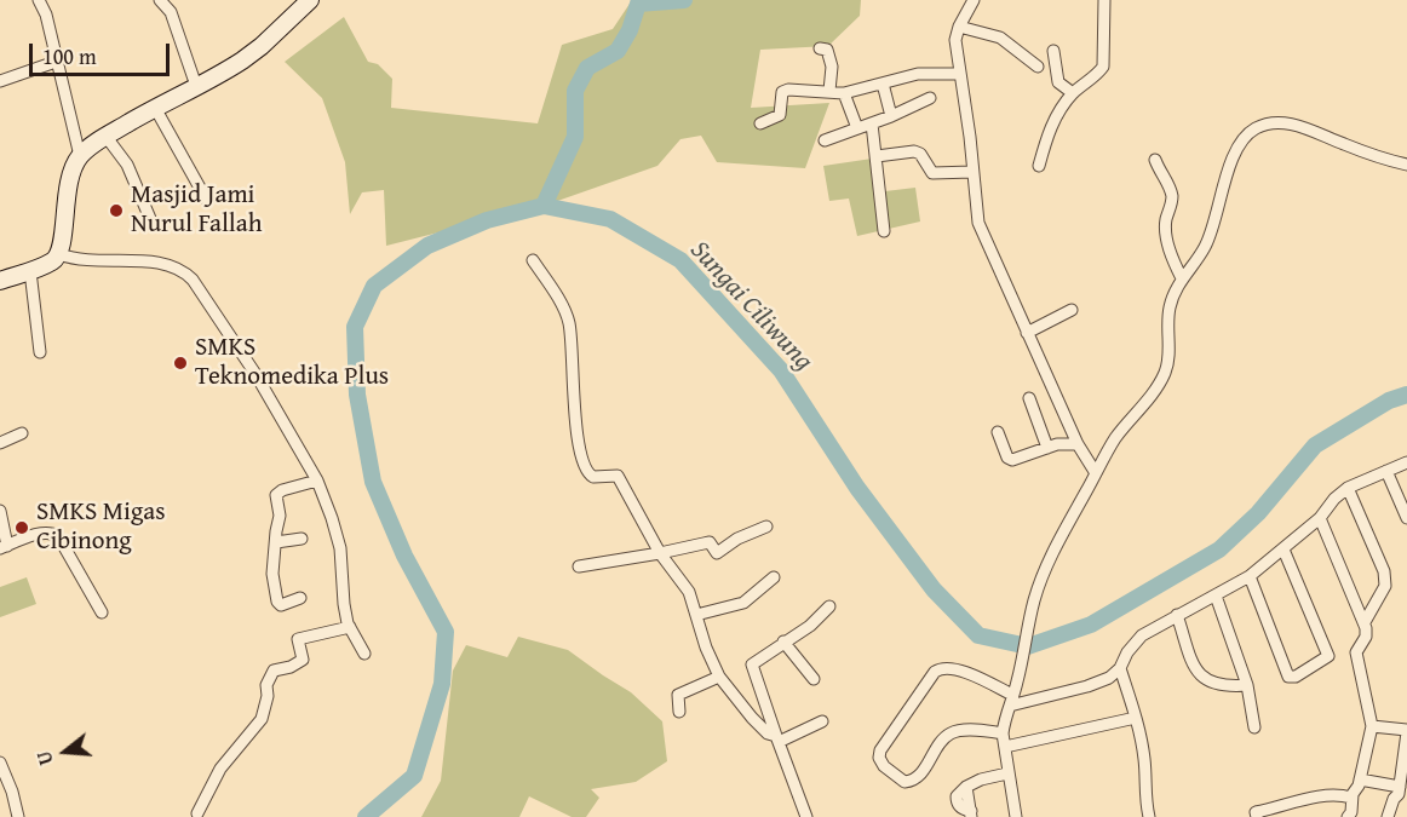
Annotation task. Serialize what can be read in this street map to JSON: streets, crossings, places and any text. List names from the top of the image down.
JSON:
{
  "water": ["Sungai Ciliwung"],
  "places": ["Masjid Jami Nurul Fallah", "SMKS Teknomedika Plus", "SMKS Migas Cibinong"],
  "scale_bar": "100 m",
  "north": "left"
}
